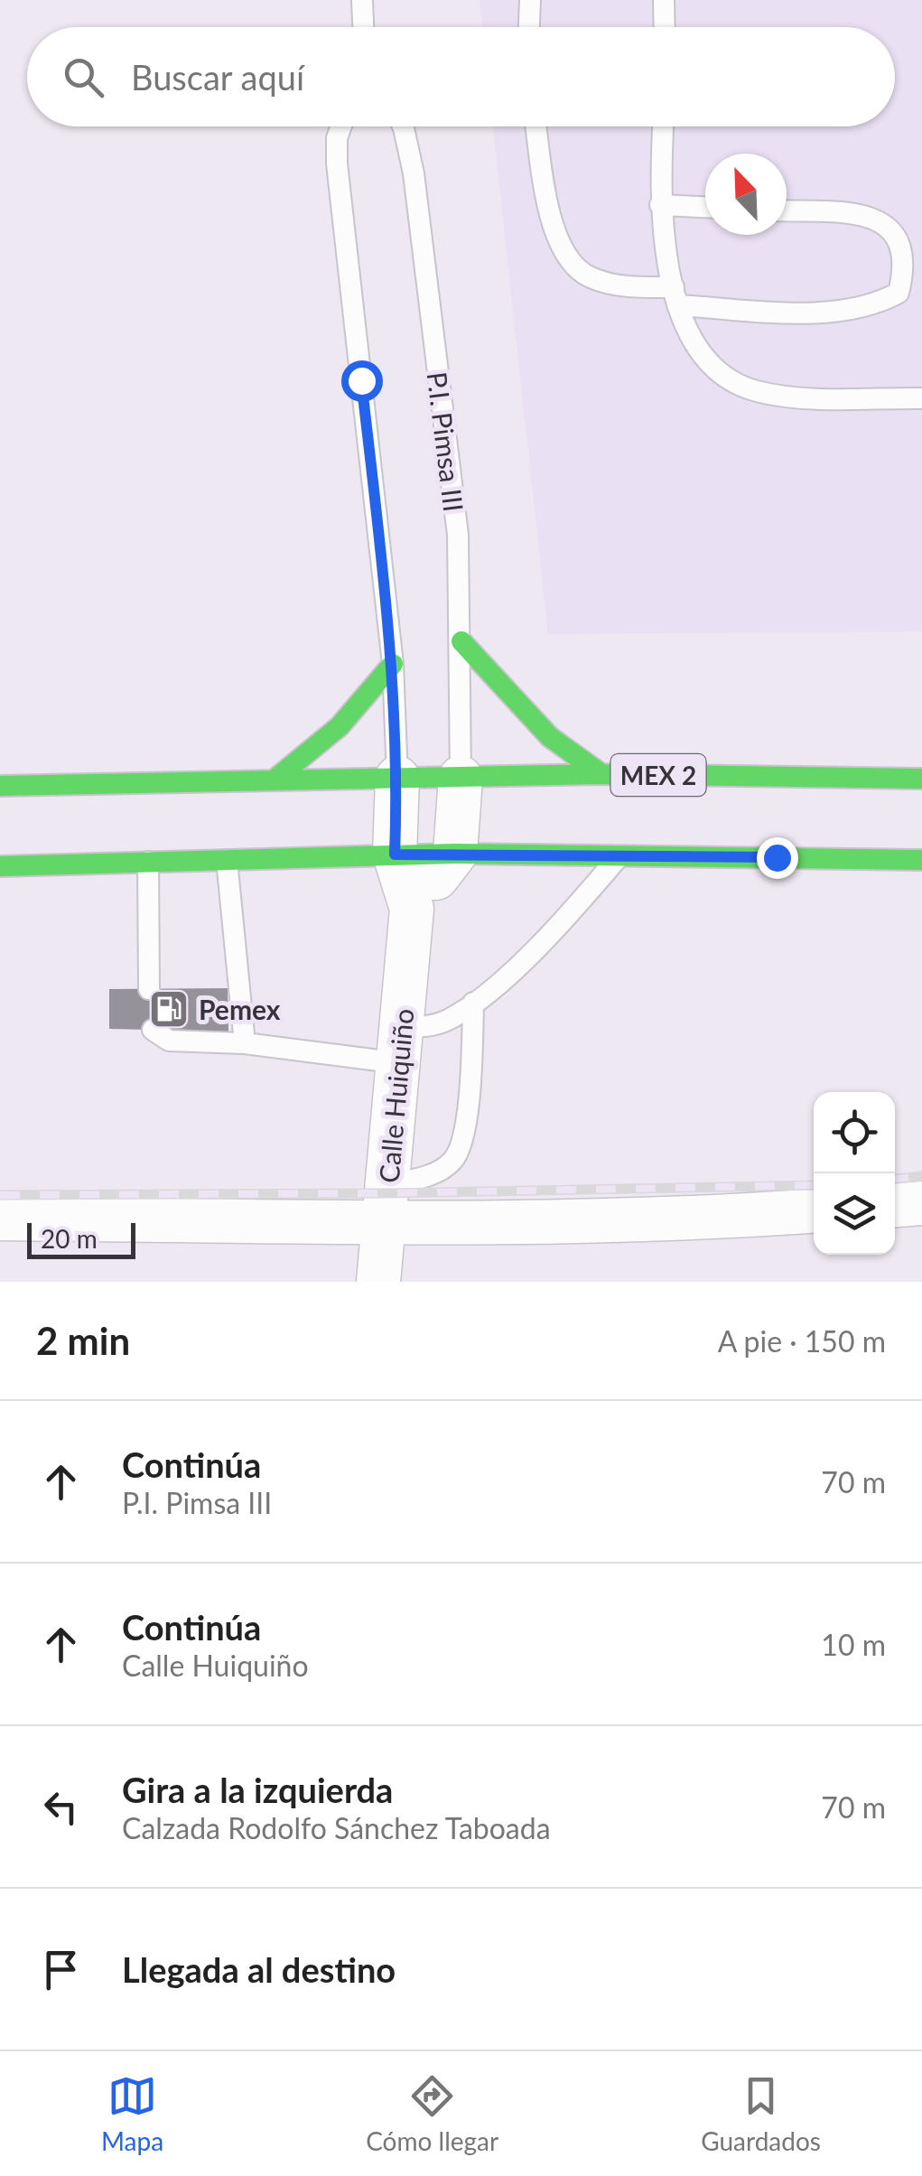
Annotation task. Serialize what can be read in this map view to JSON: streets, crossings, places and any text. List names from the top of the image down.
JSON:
{
  "streets": {
    "main road": ["MEX 2"],
    "street": ["Calle Huiquiño"],
    "lane": ["P.I. Pimsa III"]
  },
  "crossings": [
    ["P.I. Pimsa III", "MEX 2"],
    ["MEX 2", "Calle Huiquiño"]
  ],
  "places": {
    "fuel station": ["Pemex"]
  },
  "scale_bar": "20 m",
  "north": "top left",
  "page": {
    "search": "Buscar aquí",
    "scale": "20 m",
    "heading": ["2 min", "A pie · 150 m"],
    "list": [
      ["Continúa", "P.I. Pimsa III", "70 m"],
      ["Continúa", "Calle Huiquiño", "10 m"],
      ["Gira a la izquierda", "Calzada Rodolfo Sánchez Taboada", "70 m"],
      "Llegada al destino"
    ],
    "nav": ["Mapa", "Cómo llegar", "Guardados"]
  }
}
